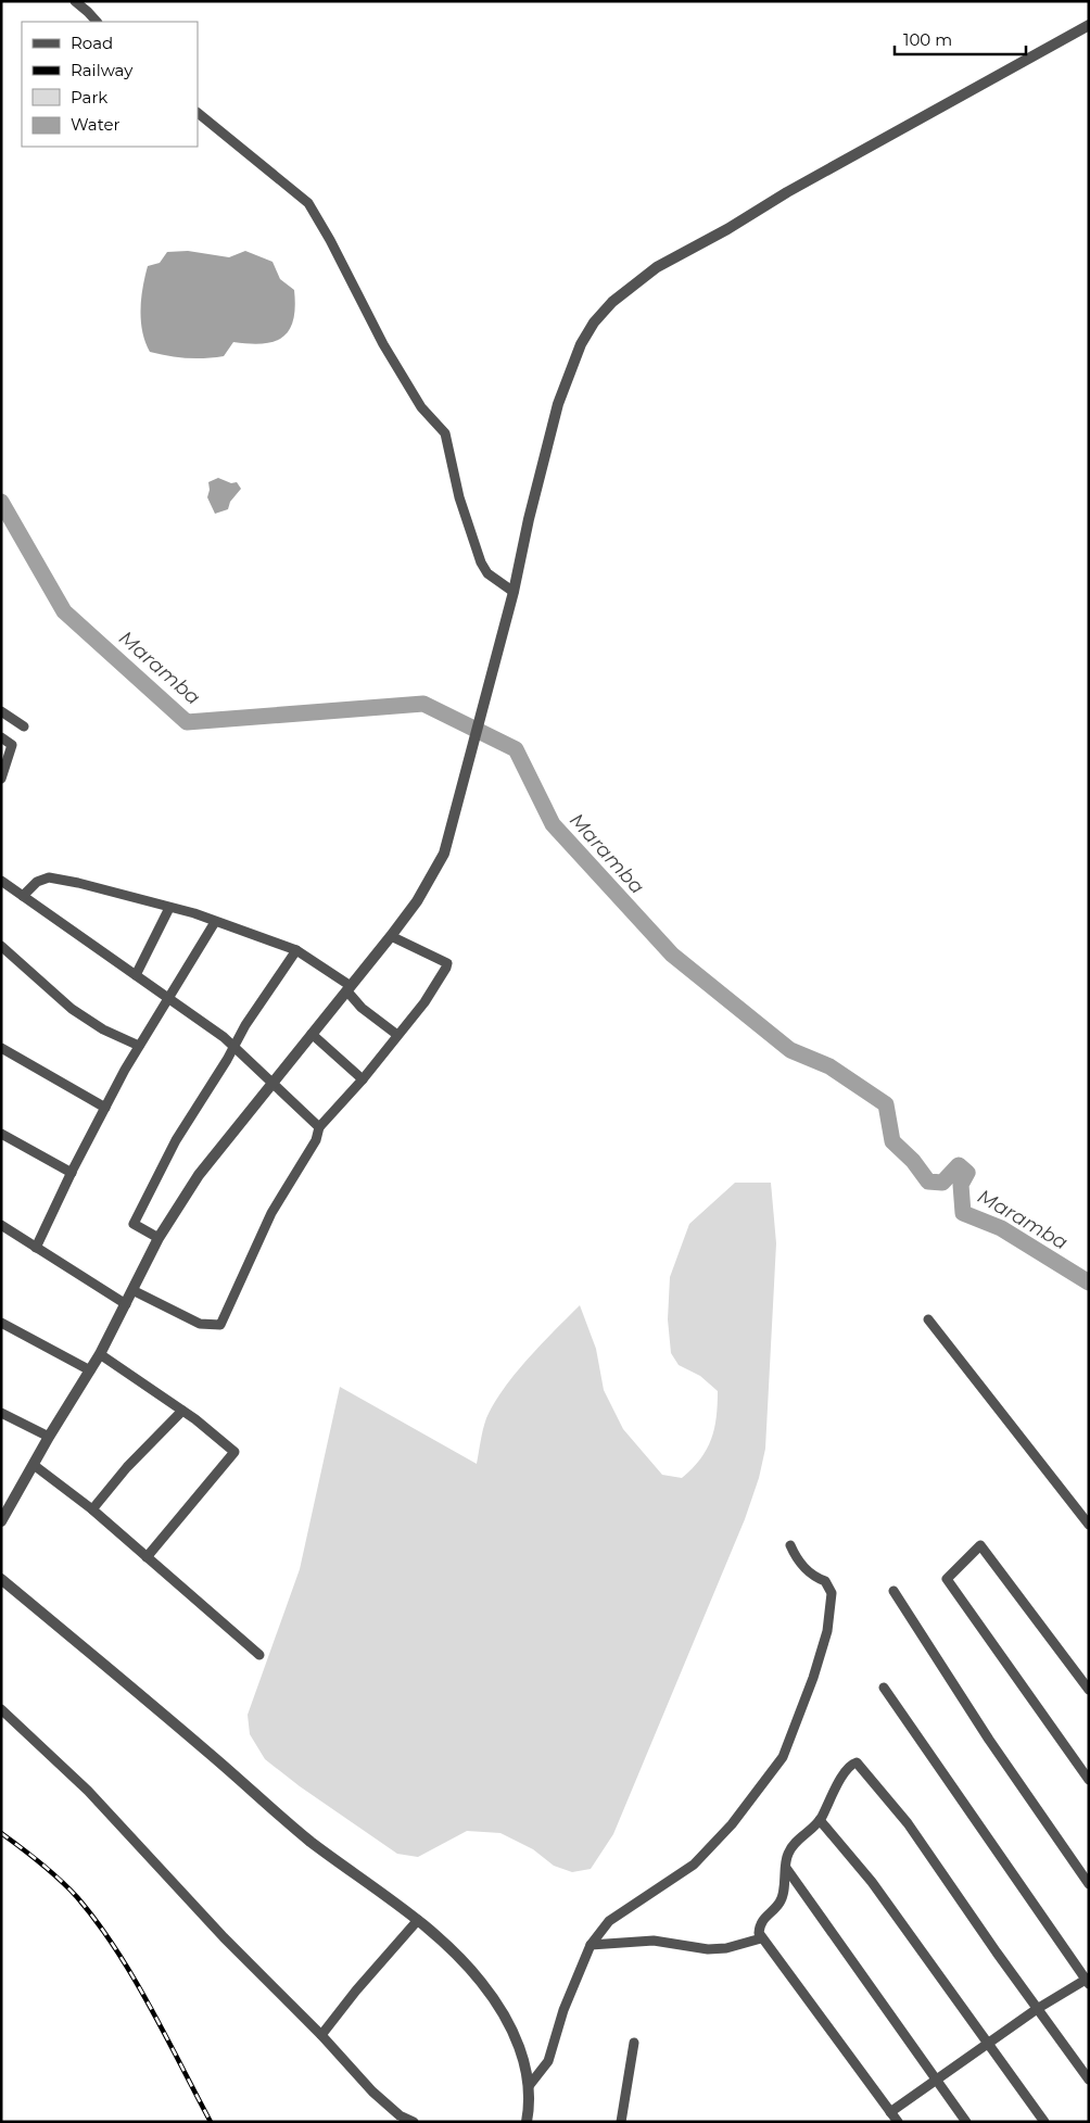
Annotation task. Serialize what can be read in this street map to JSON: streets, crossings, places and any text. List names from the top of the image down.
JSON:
{
  "water": ["Maramba"],
  "legend": [
    "Road",
    "Railway",
    "Park",
    "Water"
  ],
  "scale_bar": "100 m"
}
